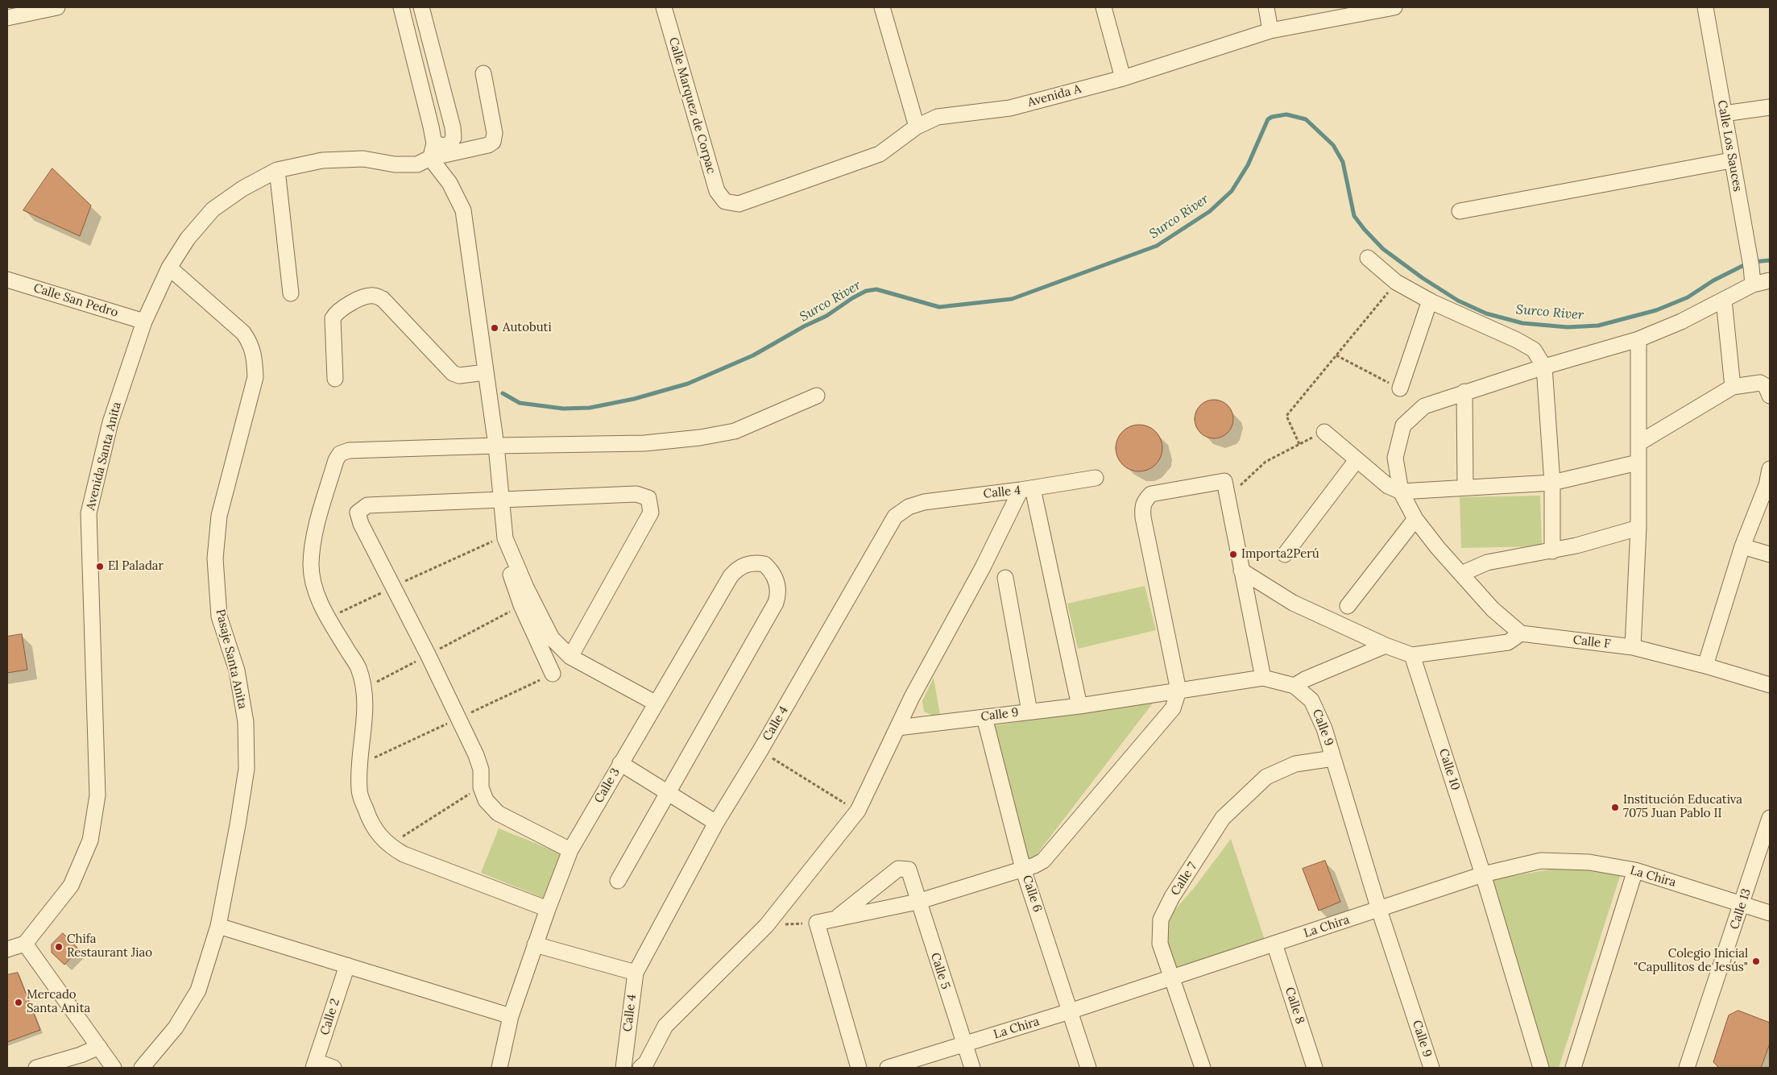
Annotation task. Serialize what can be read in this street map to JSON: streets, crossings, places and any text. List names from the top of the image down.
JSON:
{
  "streets": {
    "street": [
      "Avenida A",
      "Calle Marquez de Corpac",
      "Calle Los Sauces",
      "Calle San Pedro",
      "Avenida Santa Anita",
      "Calle 4",
      "Calle F",
      "Pasaje Santa Anita",
      "Calle 9",
      "Calle 10",
      "Calle 3",
      "La Chira",
      "Calle 7",
      "Calle 6",
      "Calle 13",
      "Calle 5",
      "Calle 8",
      "Calle 2"
    ]
  },
  "crossings": [
    ["Avenida A", "Calle Marquez de Corpac"],
    ["Calle San Pedro", "Avenida Santa Anita"],
    ["Avenida Santa Anita", "Pasaje Santa Anita"],
    ["Calle 9", "La Chira"],
    ["Calle 9", "Calle 7"],
    ["Calle 9", "Calle 6"],
    ["Calle 10", "La Chira"],
    ["La Chira", "Calle 7"],
    ["La Chira", "Calle 6"],
    ["La Chira", "Calle 13"],
    ["La Chira", "Calle 5"],
    ["La Chira", "Calle 8"]
  ],
  "water": ["Surco River"],
  "places": [
    "Autobuti",
    "Importa2Perú",
    "El Paladar",
    "Institución Educativa 7075 Juan Pablo II",
    "Chifa Restaurant Jiao",
    "Colegio Inicial \"Capullitos de Jesús\"",
    "Mercado Santa Anita"
  ]
}
